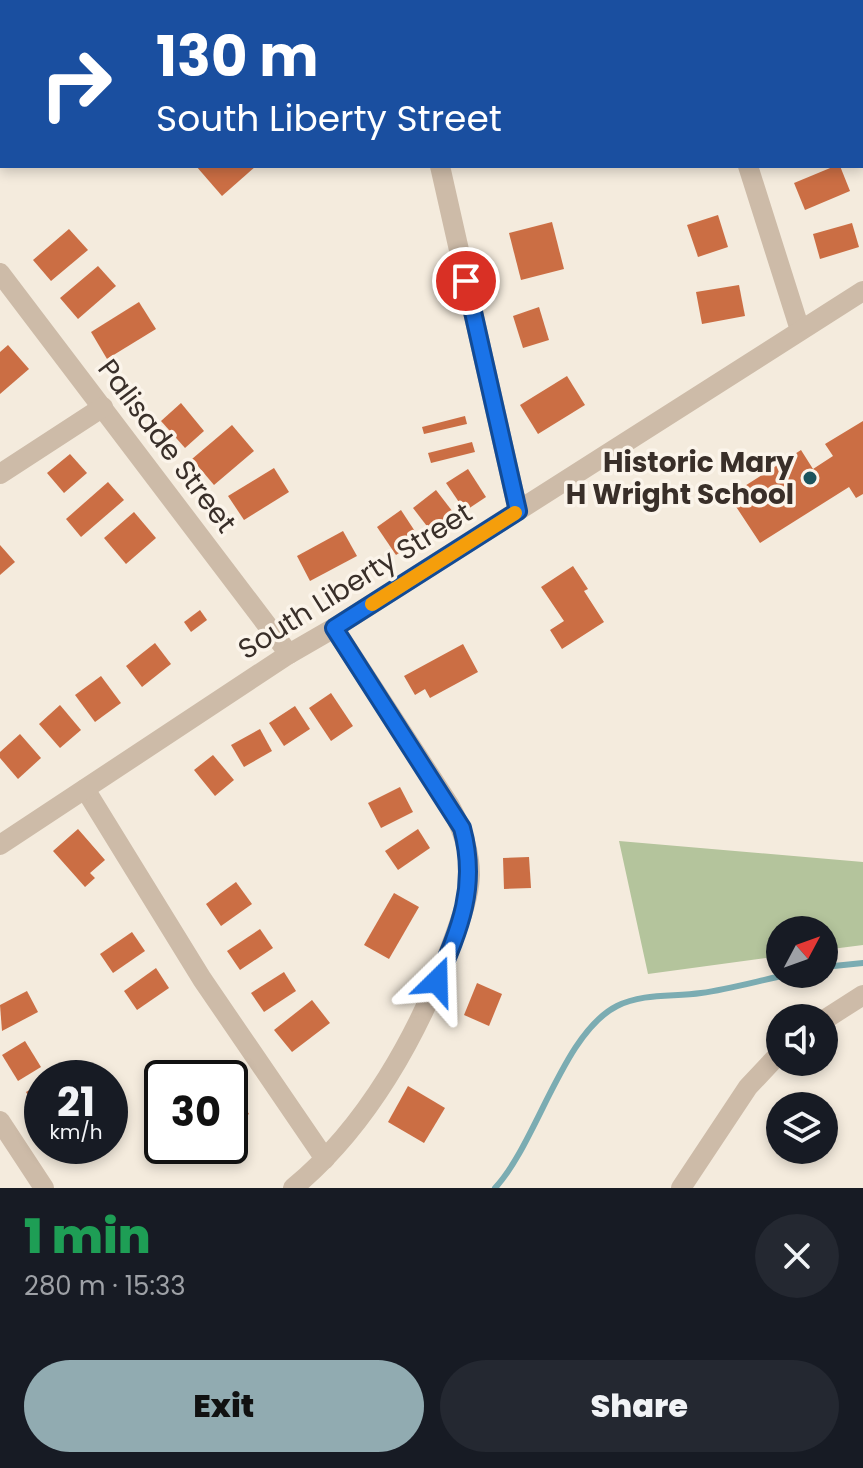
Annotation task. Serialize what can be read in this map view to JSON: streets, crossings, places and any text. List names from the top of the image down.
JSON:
{
  "streets": {
    "street": ["Palisade Street", "South Liberty Street"]
  },
  "crossings": [
    ["Palisade Street", "South Liberty Street"]
  ],
  "places": ["Historic Mary H Wright School"],
  "north": "top right",
  "page": {
    "turn": ["130 m", "South Liberty Street"],
    "speed": "21 km/h",
    "limit": "30",
    "heading": ["1 min", "280 m · 15:33"],
    "buttons": ["Exit", "Share"]
  }
}
